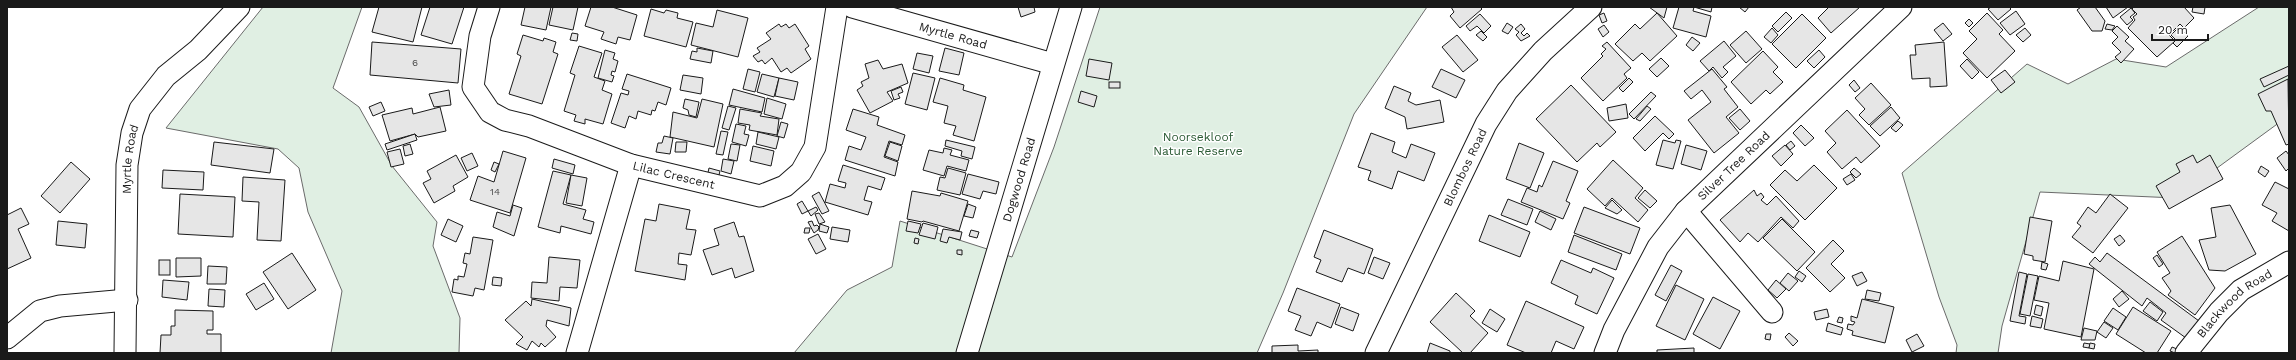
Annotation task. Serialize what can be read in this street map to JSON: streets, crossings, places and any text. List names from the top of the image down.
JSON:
{
  "streets": {
    "street": [
      "Myrtle Road",
      "Silver Tree Road",
      "Blombos Road",
      "Lilac Crescent",
      "Dogwood Road",
      "Blackwood Road"
    ]
  },
  "crossings": [
    ["Myrtle Road", "Dogwood Road"]
  ],
  "parks": ["Noorsekloof Nature Reserve"],
  "house_numbers": ["6", "14"],
  "scale_bar": "20 m"
}
